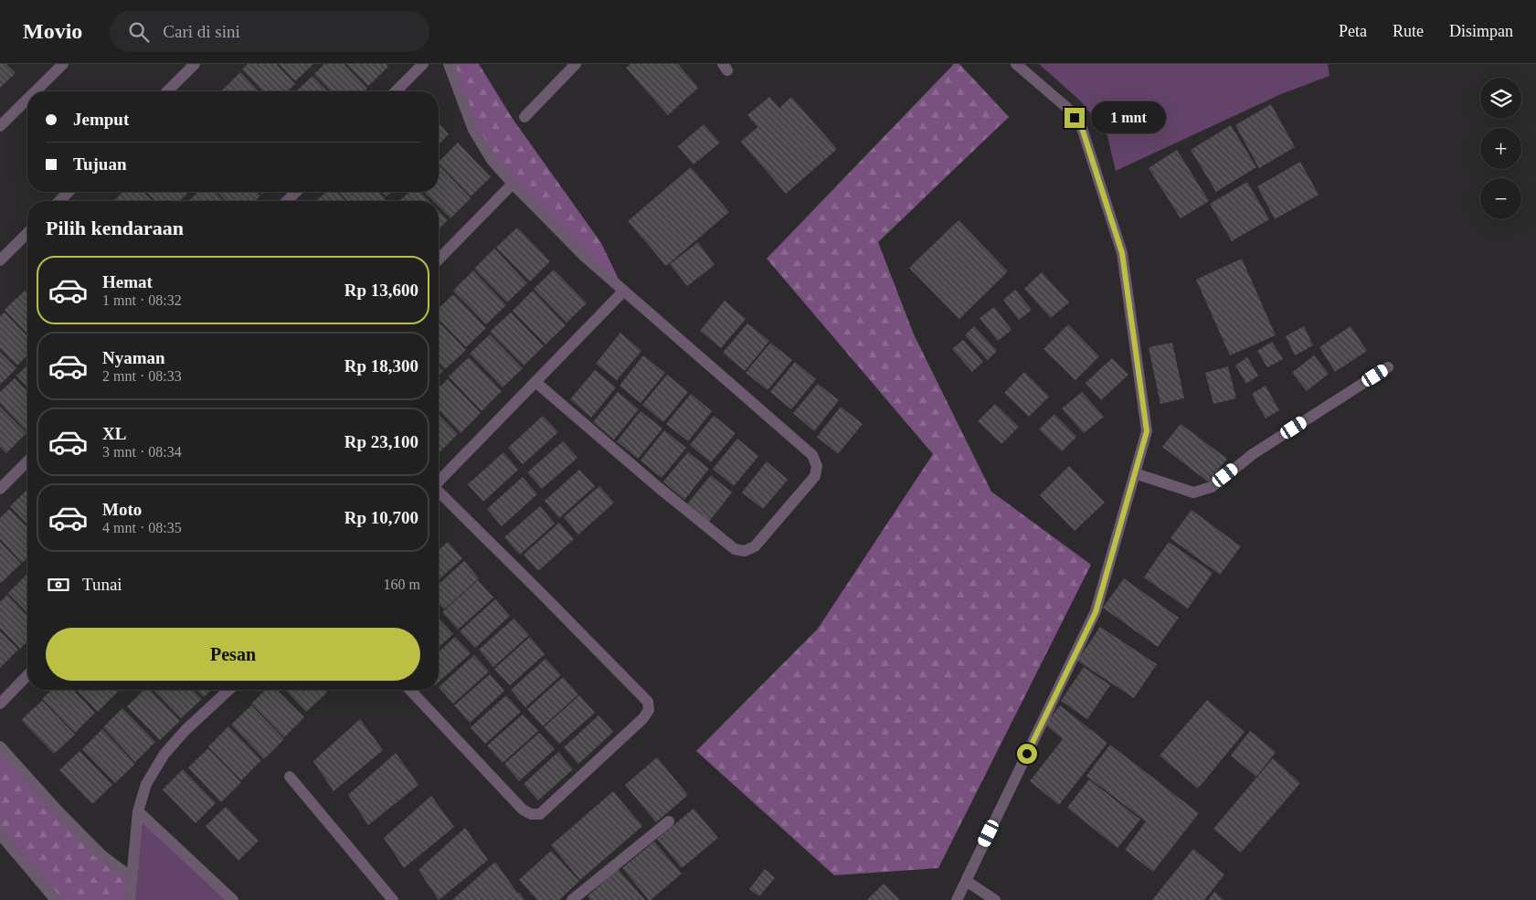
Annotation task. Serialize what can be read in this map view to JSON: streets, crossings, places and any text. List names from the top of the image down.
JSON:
{
  "page": {
    "header": "Movio",
    "search": "Cari di sini",
    "nav": ["Peta", "Rute", "Disimpan"],
    "map_buttons": ["+", "−"],
    "banner": ["Jemput", "Tujuan"],
    "bubble": "1 mnt",
    "heading": "Pilih kendaraan",
    "list": [
      {
        "name": "Hemat",
        "note": "1 mnt · 08:32",
        "value": "Rp 13,600"
      },
      {
        "name": "Nyaman",
        "note": "2 mnt · 08:33",
        "value": "Rp 18,300"
      },
      {
        "name": "XL",
        "note": "3 mnt · 08:34",
        "value": "Rp 23,100"
      },
      {
        "name": "Moto",
        "note": "4 mnt · 08:35",
        "value": "Rp 10,700"
      }
    ],
    "pay": ["Tunai", "160 m"],
    "buttons": "Pesan"
  }
}
